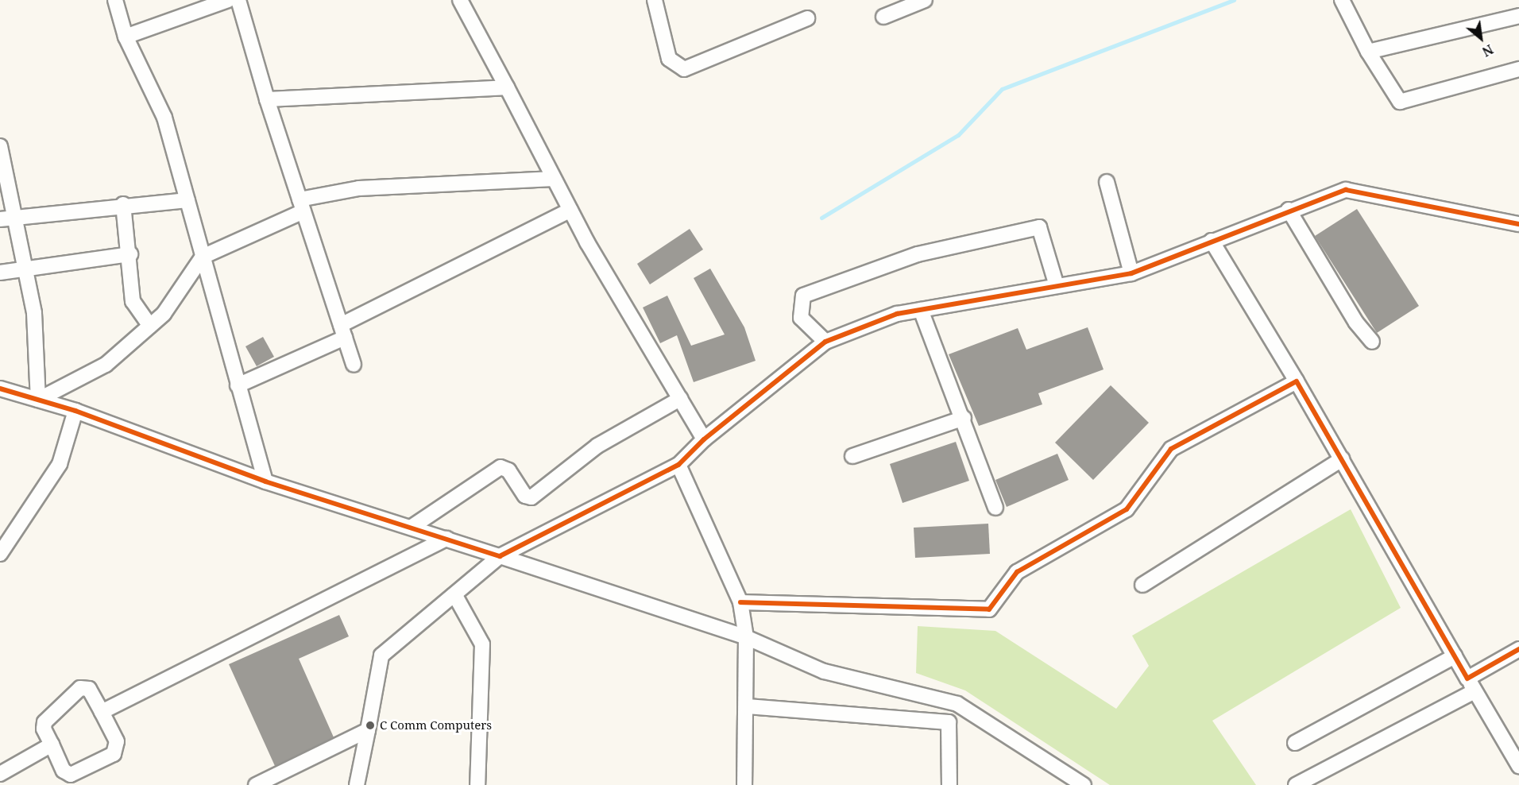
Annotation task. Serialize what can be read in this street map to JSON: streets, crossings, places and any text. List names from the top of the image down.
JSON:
{
  "places": ["C Comm Computers"],
  "north": "bottom right"
}
